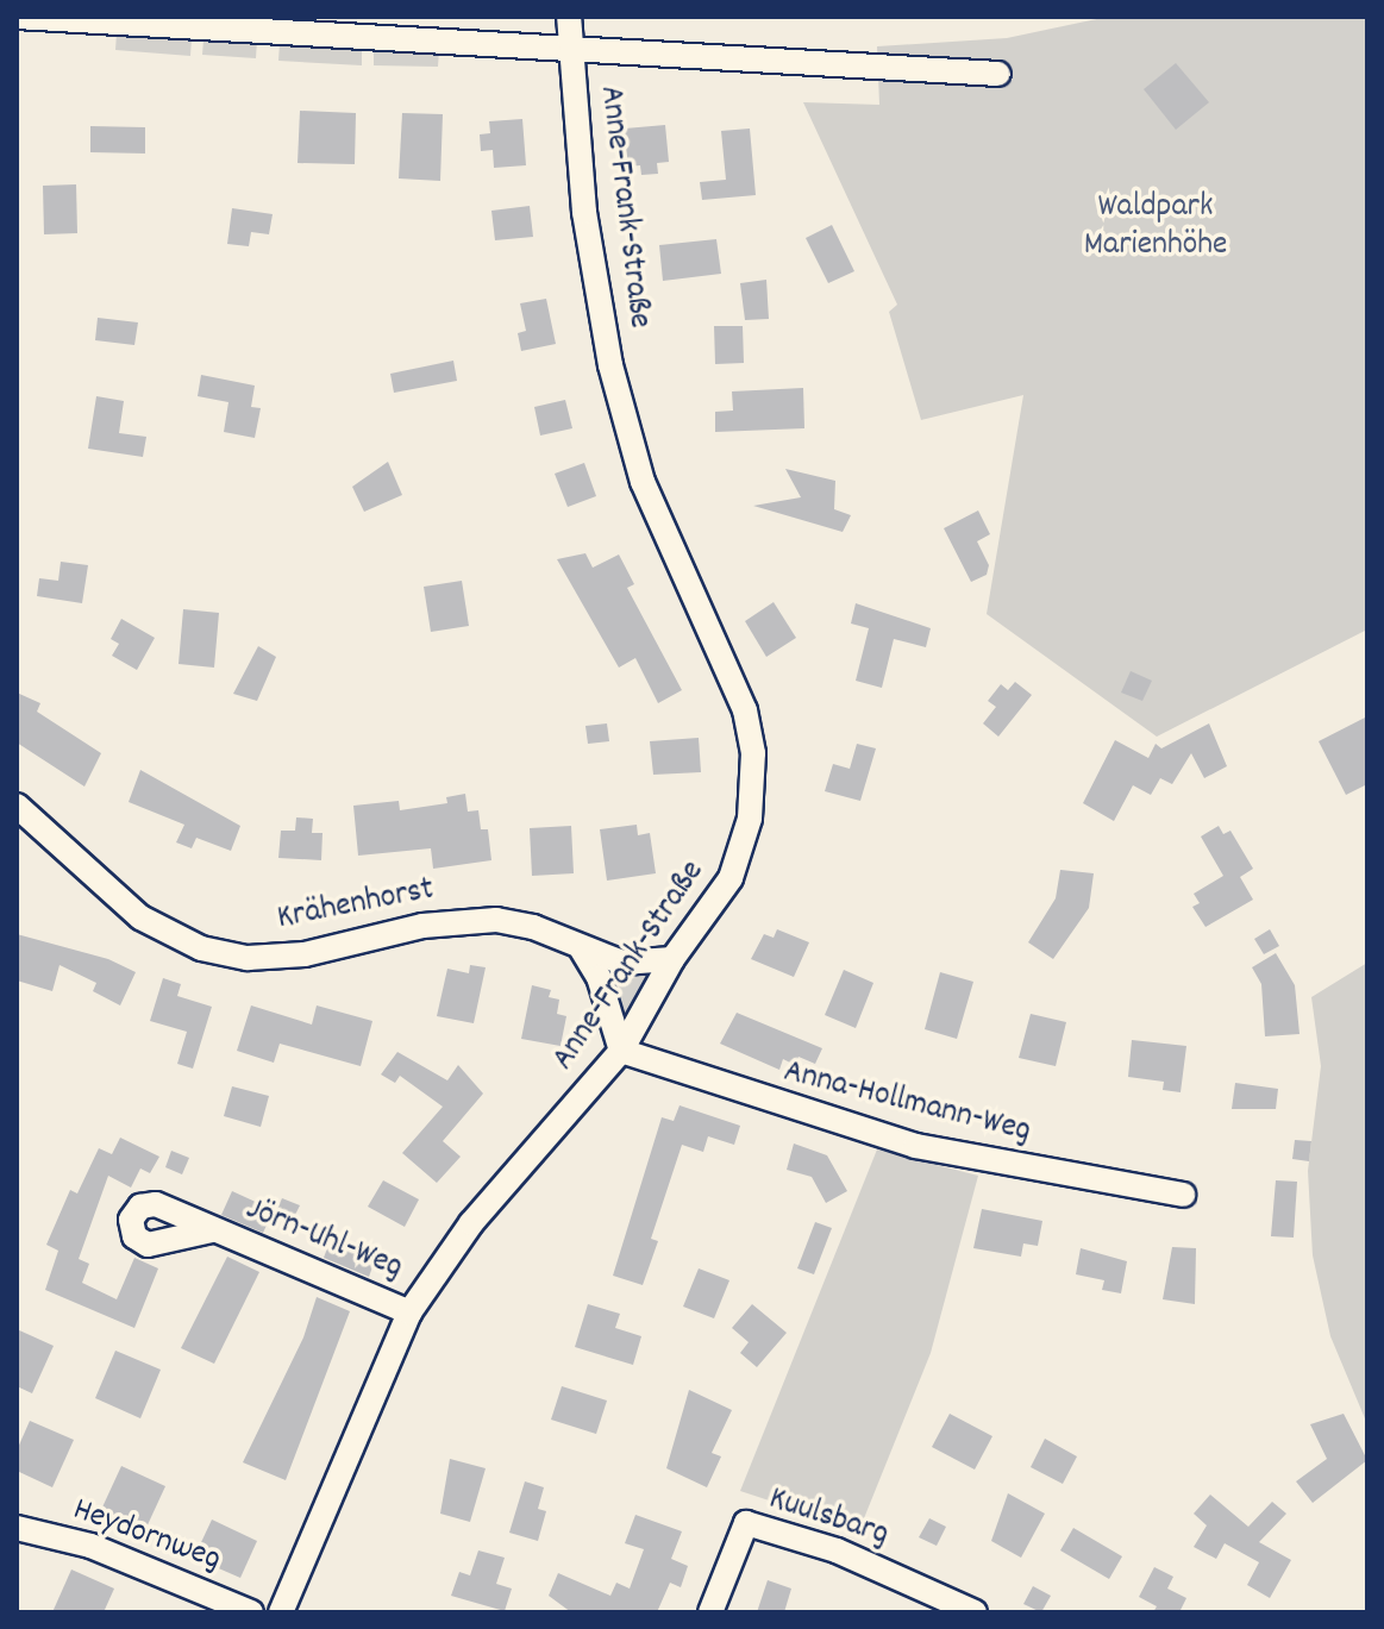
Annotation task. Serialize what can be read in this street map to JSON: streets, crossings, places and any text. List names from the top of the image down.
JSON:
{
  "streets": {
    "street": [
      "Anne-Frank-Straße",
      "Krähenhorst",
      "Anna-Hollmann-Weg",
      "Jörn-Uhl-Weg",
      "Kuulsbarg",
      "Heydornweg"
    ]
  },
  "crossings": [
    ["Anne-Frank-Straße", "Krähenhorst"],
    ["Anne-Frank-Straße", "Anna-Hollmann-Weg"],
    ["Anne-Frank-Straße", "Jörn-Uhl-Weg"]
  ],
  "parks": ["Waldpark Marienhöhe"]
}
